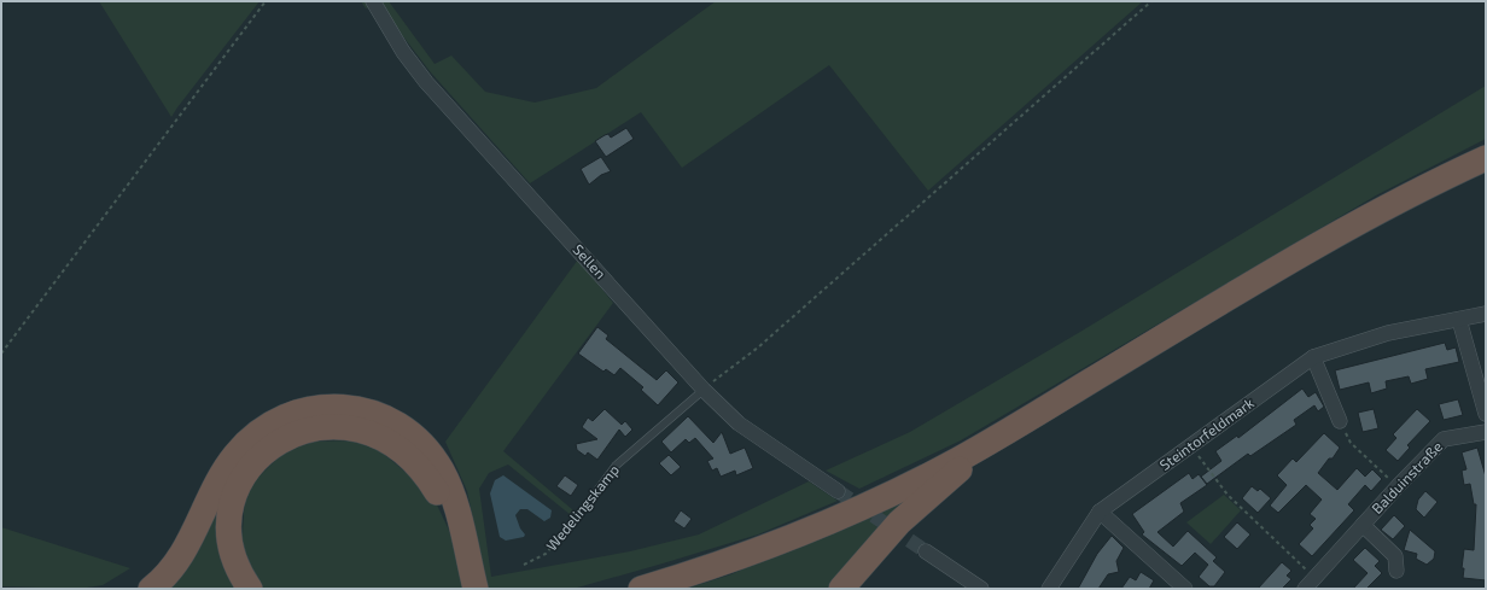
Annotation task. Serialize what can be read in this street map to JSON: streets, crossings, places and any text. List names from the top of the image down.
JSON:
{
  "streets": {
    "street": ["Sellen", "Steintorfeldmark", "Balduinstraße"],
    "lane": ["Wedelingskamp"]
  },
  "crossings": [
    ["Sellen", "Wedelingskamp"]
  ]
}
